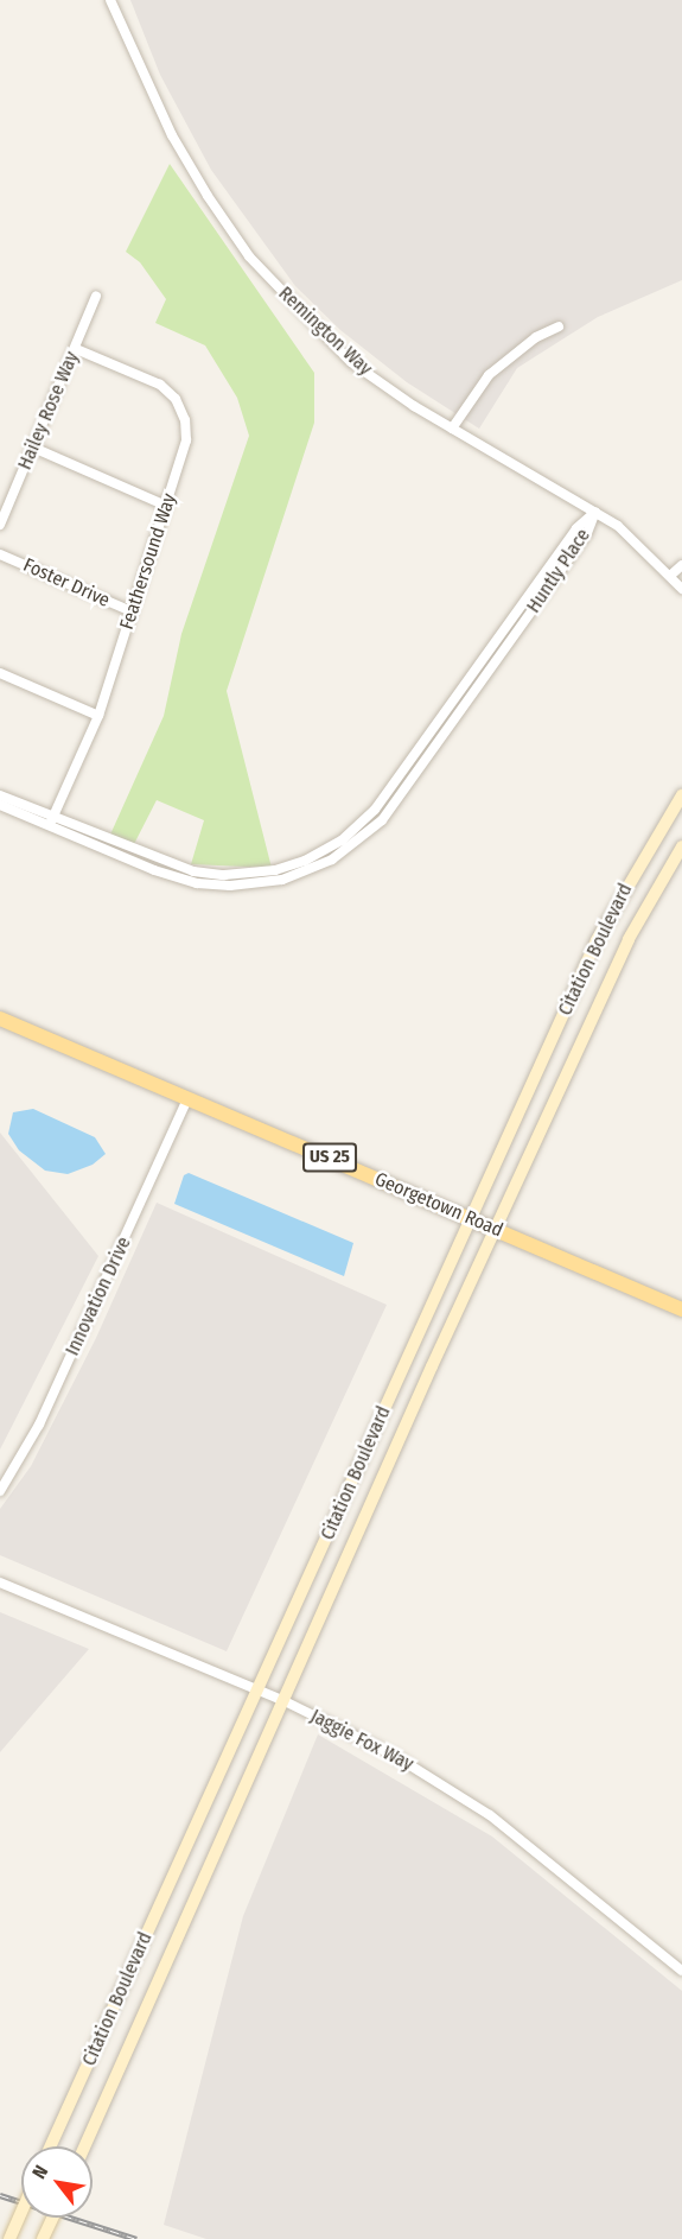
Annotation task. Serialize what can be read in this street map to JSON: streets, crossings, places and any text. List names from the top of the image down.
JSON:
{
  "streets": {
    "main road": ["Citation Boulevard", "US 25", "Georgetown Road"],
    "street": [
      "Remington Way",
      "Hailey Rose Way",
      "Feathersound Way",
      "Huntly Place",
      "Foster Drive",
      "Innovation Drive",
      "Jaggie Fox Way"
    ]
  },
  "crossings": [
    ["Remington Way", "Huntly Place"],
    ["Hailey Rose Way", "Feathersound Way"],
    ["Feathersound Way", "Huntly Place"],
    ["Feathersound Way", "Foster Drive"],
    ["Citation Boulevard", "Georgetown Road"],
    ["Citation Boulevard", "Jaggie Fox Way"],
    ["Georgetown Road", "Innovation Drive"]
  ],
  "north": "top left"
}
